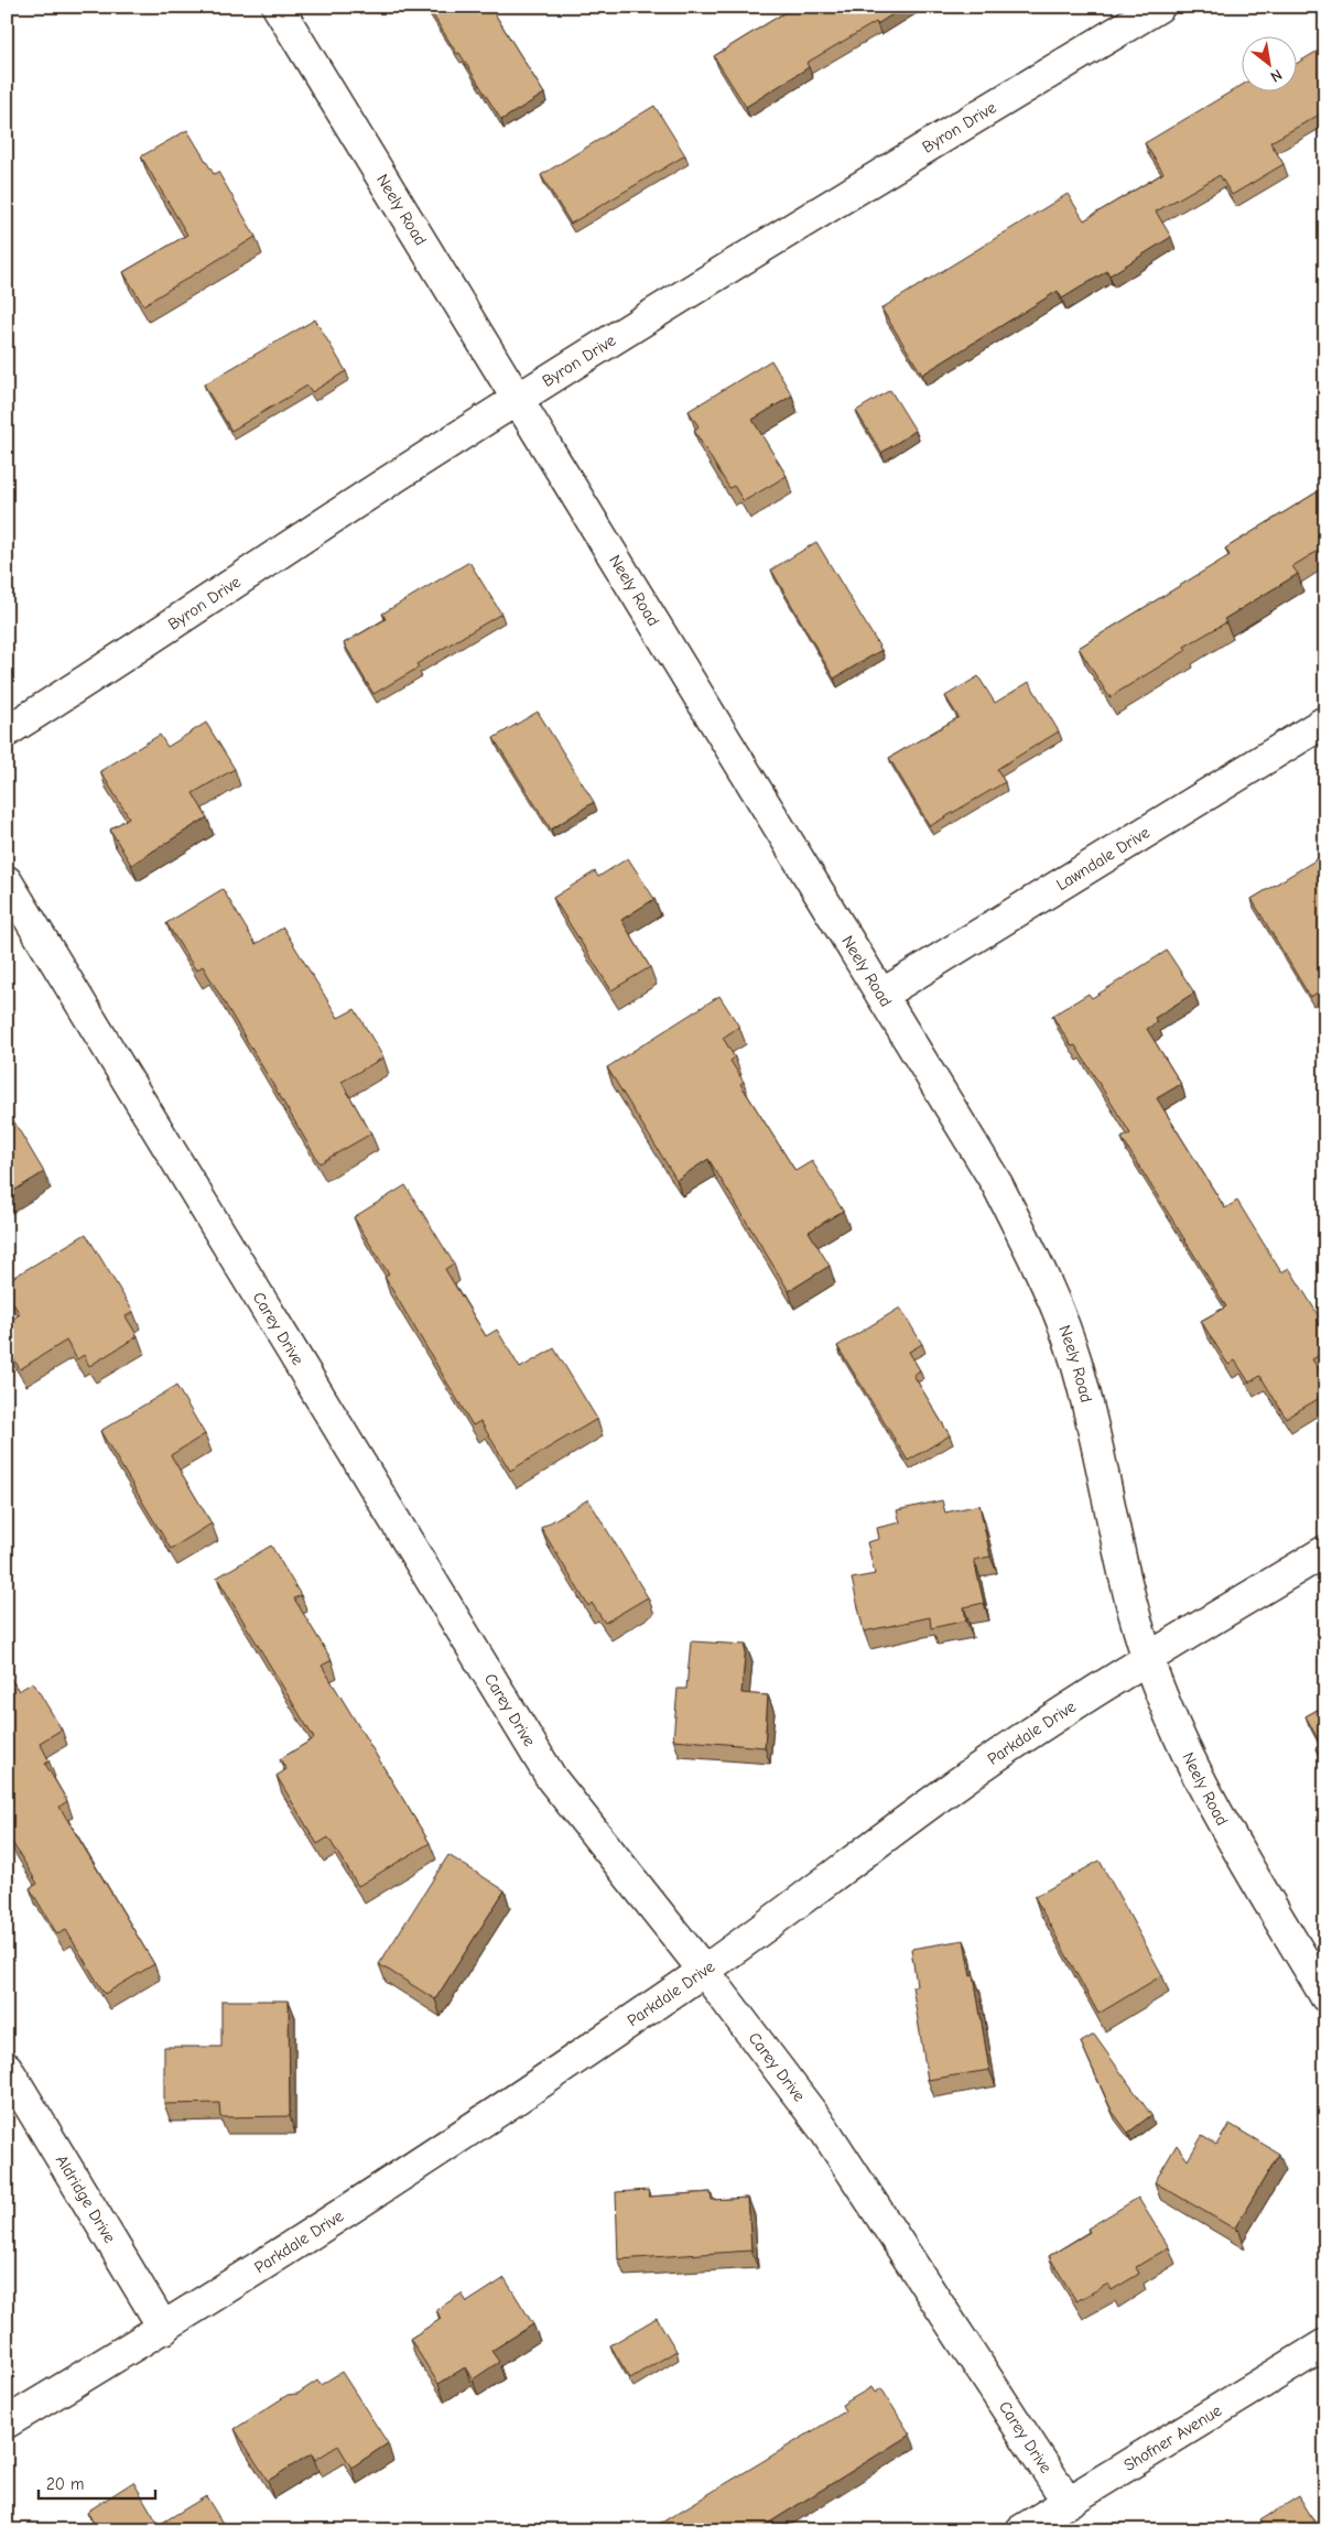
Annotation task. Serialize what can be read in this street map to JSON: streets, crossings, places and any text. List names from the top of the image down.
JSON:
{
  "streets": {
    "street": [
      "Byron Drive",
      "Neely Road",
      "Lawndale Drive",
      "Carey Drive",
      "Parkdale Drive",
      "Aldridge Drive",
      "Shofner Avenue"
    ]
  },
  "crossings": [
    ["Byron Drive", "Neely Road"],
    ["Neely Road", "Lawndale Drive"],
    ["Neely Road", "Parkdale Drive"],
    ["Carey Drive", "Parkdale Drive"],
    ["Carey Drive", "Shofner Avenue"],
    ["Parkdale Drive", "Aldridge Drive"]
  ],
  "scale_bar": "20 m",
  "north": "bottom right"
}
